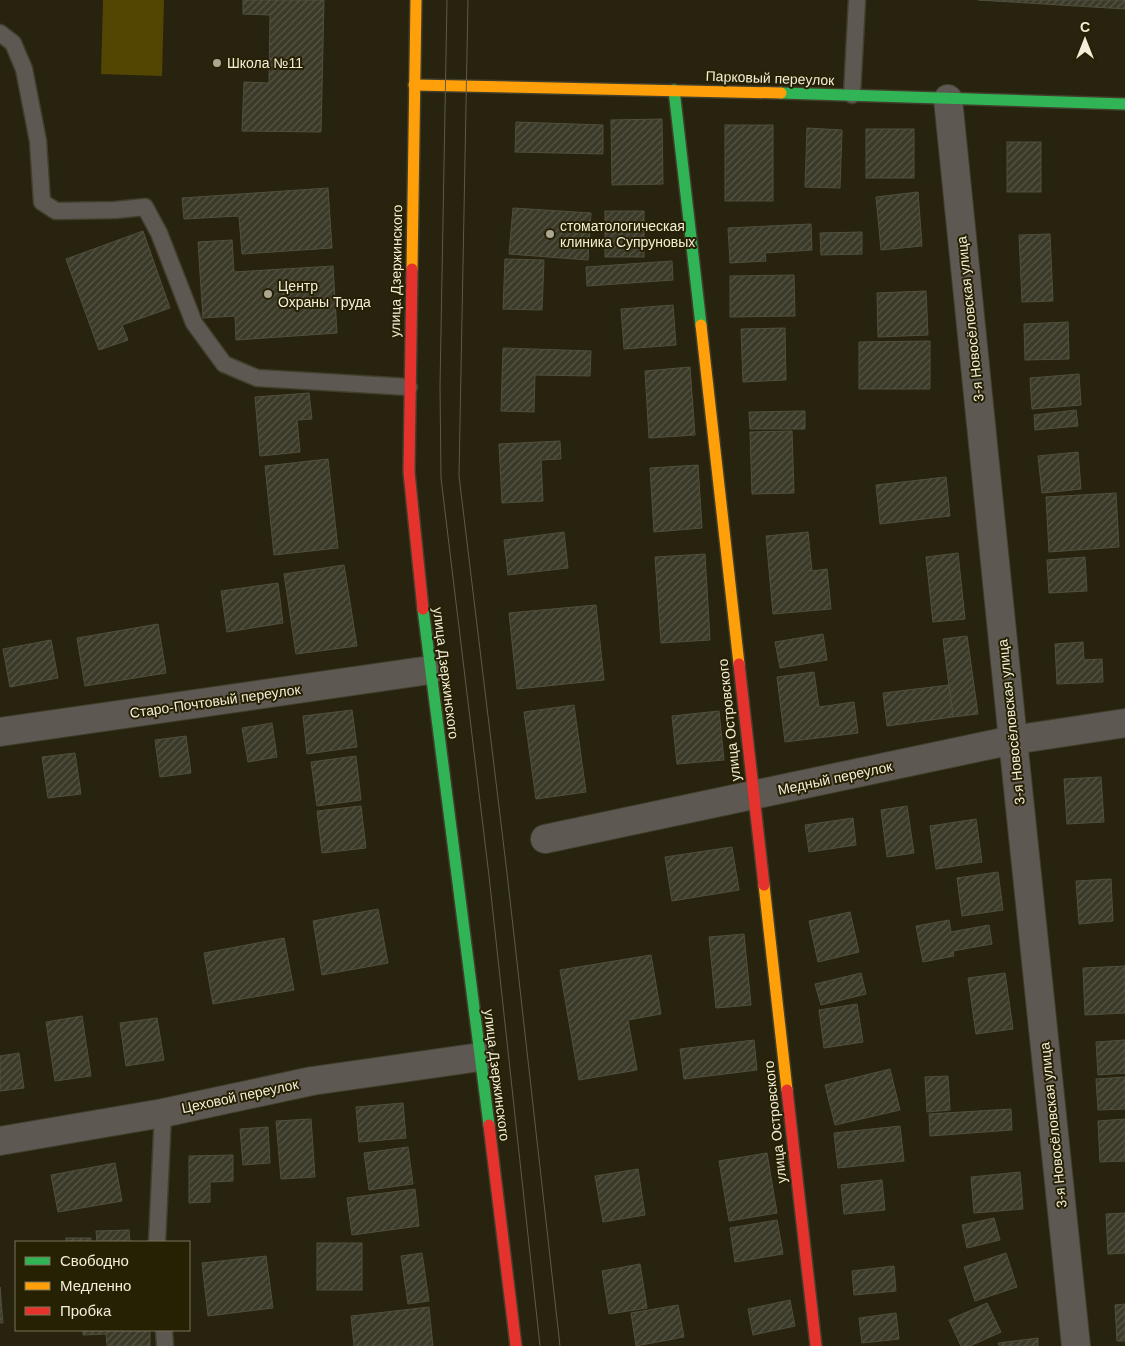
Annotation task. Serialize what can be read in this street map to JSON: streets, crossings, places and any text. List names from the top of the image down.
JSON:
{
  "streets": {
    "street": [
      "Парковый переулок",
      "улица Дзержинского",
      "3-я Новосёловская улица",
      "Старо-Почтовый переулок",
      "улица Островского",
      "Медный переулок",
      "Цеховой переулок"
    ]
  },
  "crossings": [
    ["Парковый переулок", "улица Дзержинского"],
    ["Парковый переулок", "3-я Новосёловская улица"],
    ["Парковый переулок", "улица Островского"],
    ["улица Дзержинского", "Старо-Почтовый переулок"],
    ["улица Дзержинского", "Цеховой переулок"],
    ["3-я Новосёловская улица", "Медный переулок"],
    ["улица Островского", "Медный переулок"]
  ],
  "places": ["Школа №11", "стоматологическая клиника Супруновых", "Центр Охраны Труда"],
  "legend": ["Свободно", "Медленно", "Пробка"],
  "north": "top"
}
